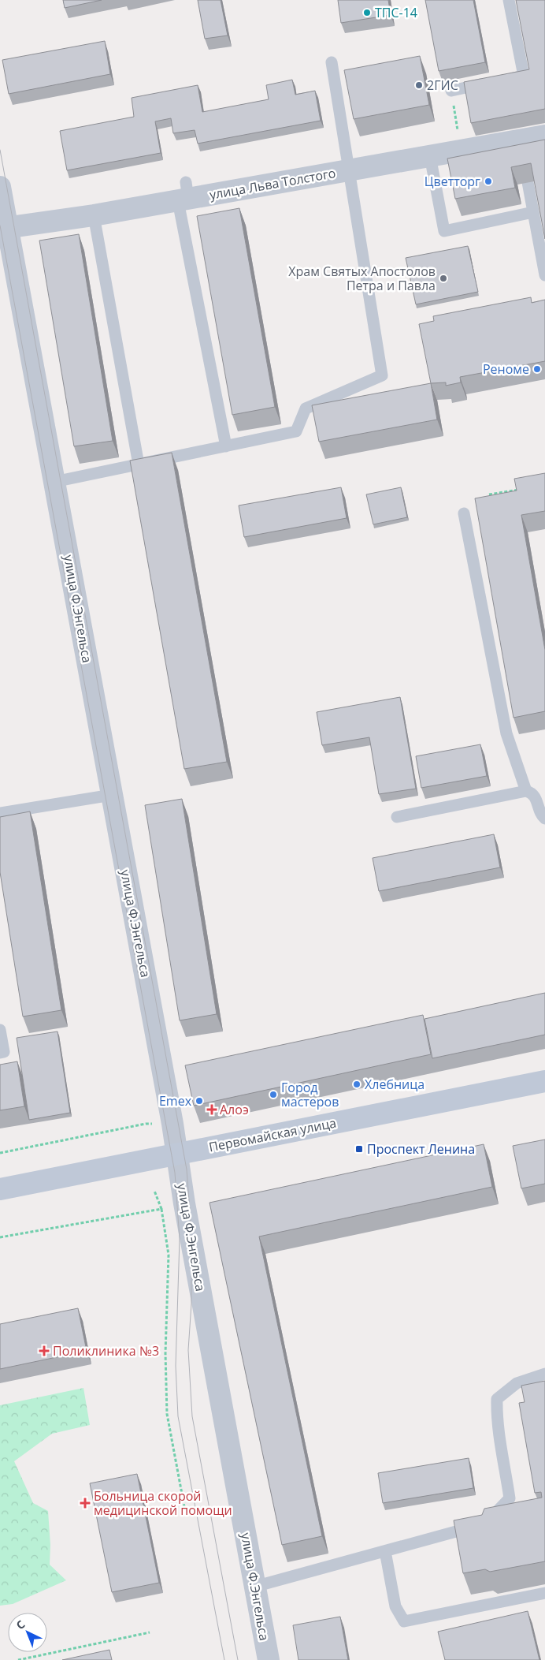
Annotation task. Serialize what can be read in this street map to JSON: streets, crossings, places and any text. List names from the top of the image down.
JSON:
{
  "streets": {
    "main road": ["Первомайская улица"],
    "street": ["улица Льва Толстого", "улица Ф.Энгельса"]
  },
  "crossings": [
    ["улица Льва Толстого", "улица Ф.Энгельса"],
    ["улица Ф.Энгельса", "Первомайская улица"]
  ],
  "places": {
    "other": [
      "ТПС-14",
      "2ГИС",
      "Цветторг",
      "Храм Святых Апостолов Петра и Павла",
      "Реноме",
      "Хлебница",
      "Город мастеров",
      "Emex"
    ],
    "health": ["Алоэ", "Поликлиника №3", "Больница скорой медицинской помощи"],
    "transit": ["Проспект Ленина"]
  },
  "north": "top left"
}
